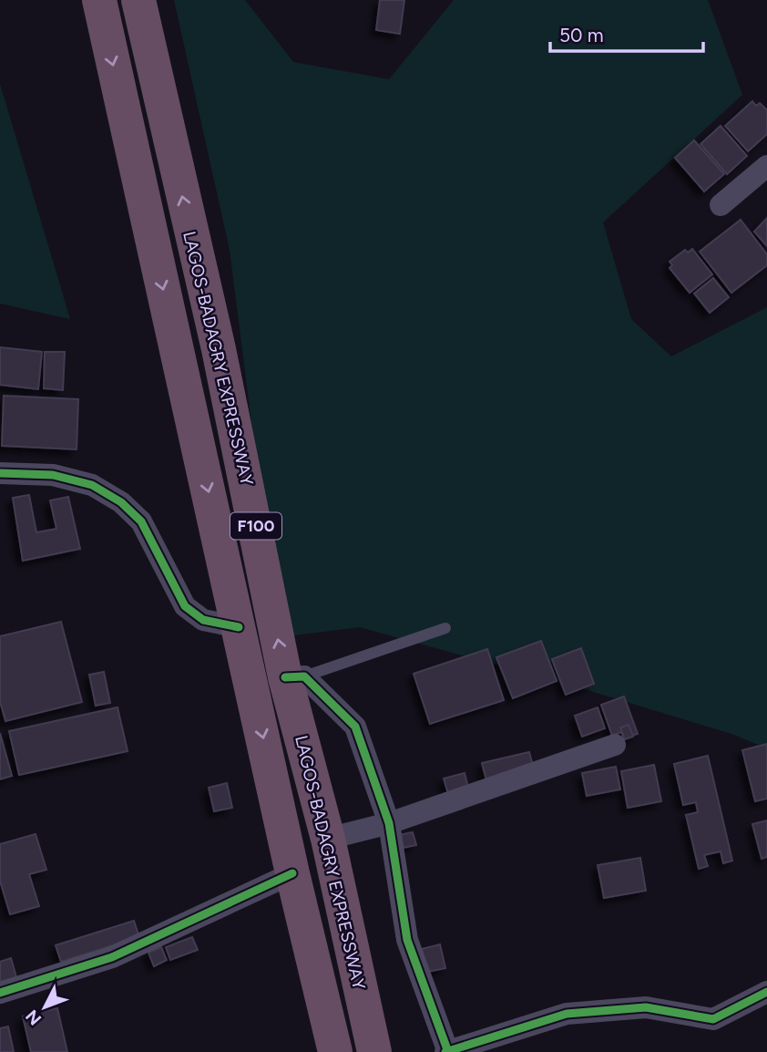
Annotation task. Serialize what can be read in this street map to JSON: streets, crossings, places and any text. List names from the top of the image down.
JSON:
{
  "streets": {
    "highway": ["LAGOS-BADAGRY EXPRESSWAY", "F100"]
  },
  "scale_bar": "50 m",
  "north": "bottom left"
}
